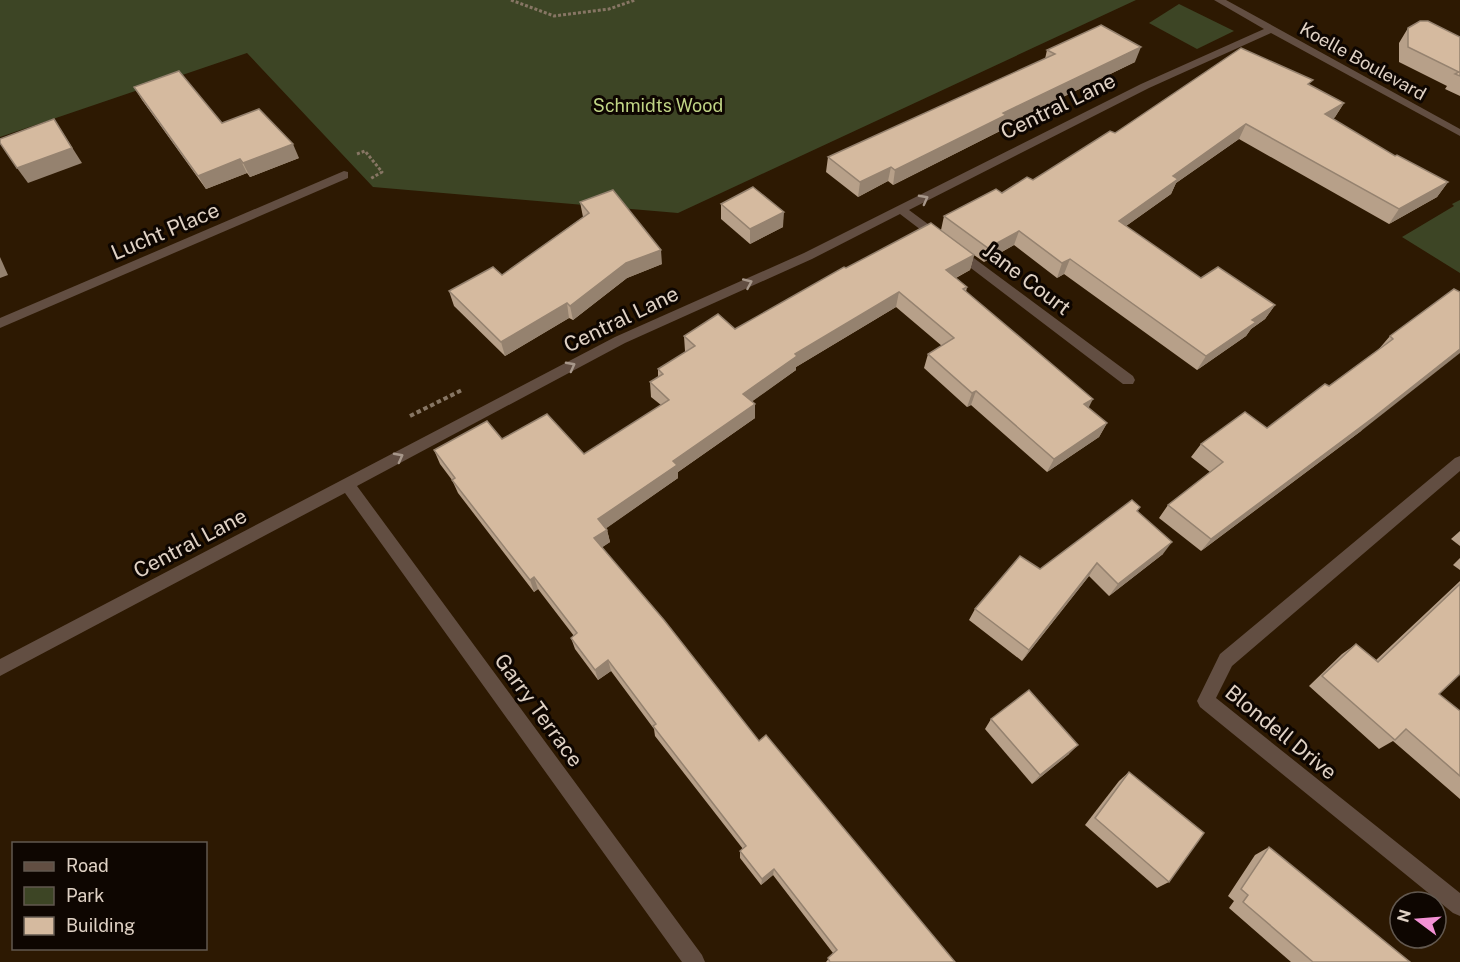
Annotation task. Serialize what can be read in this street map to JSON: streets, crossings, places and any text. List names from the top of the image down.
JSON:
{
  "streets": {
    "street": [
      "Koelle Boulevard",
      "Central Lane",
      "Lucht Place",
      "Jane Court",
      "Garry Terrace",
      "Blondell Drive"
    ]
  },
  "crossings": [
    ["Koelle Boulevard", "Central Lane"],
    ["Central Lane", "Jane Court"],
    ["Central Lane", "Garry Terrace"]
  ],
  "one_way": ["Central Lane"],
  "parks": ["Schmidts Wood"],
  "legend": ["Road", "Park", "Building"],
  "north": "left"
}
